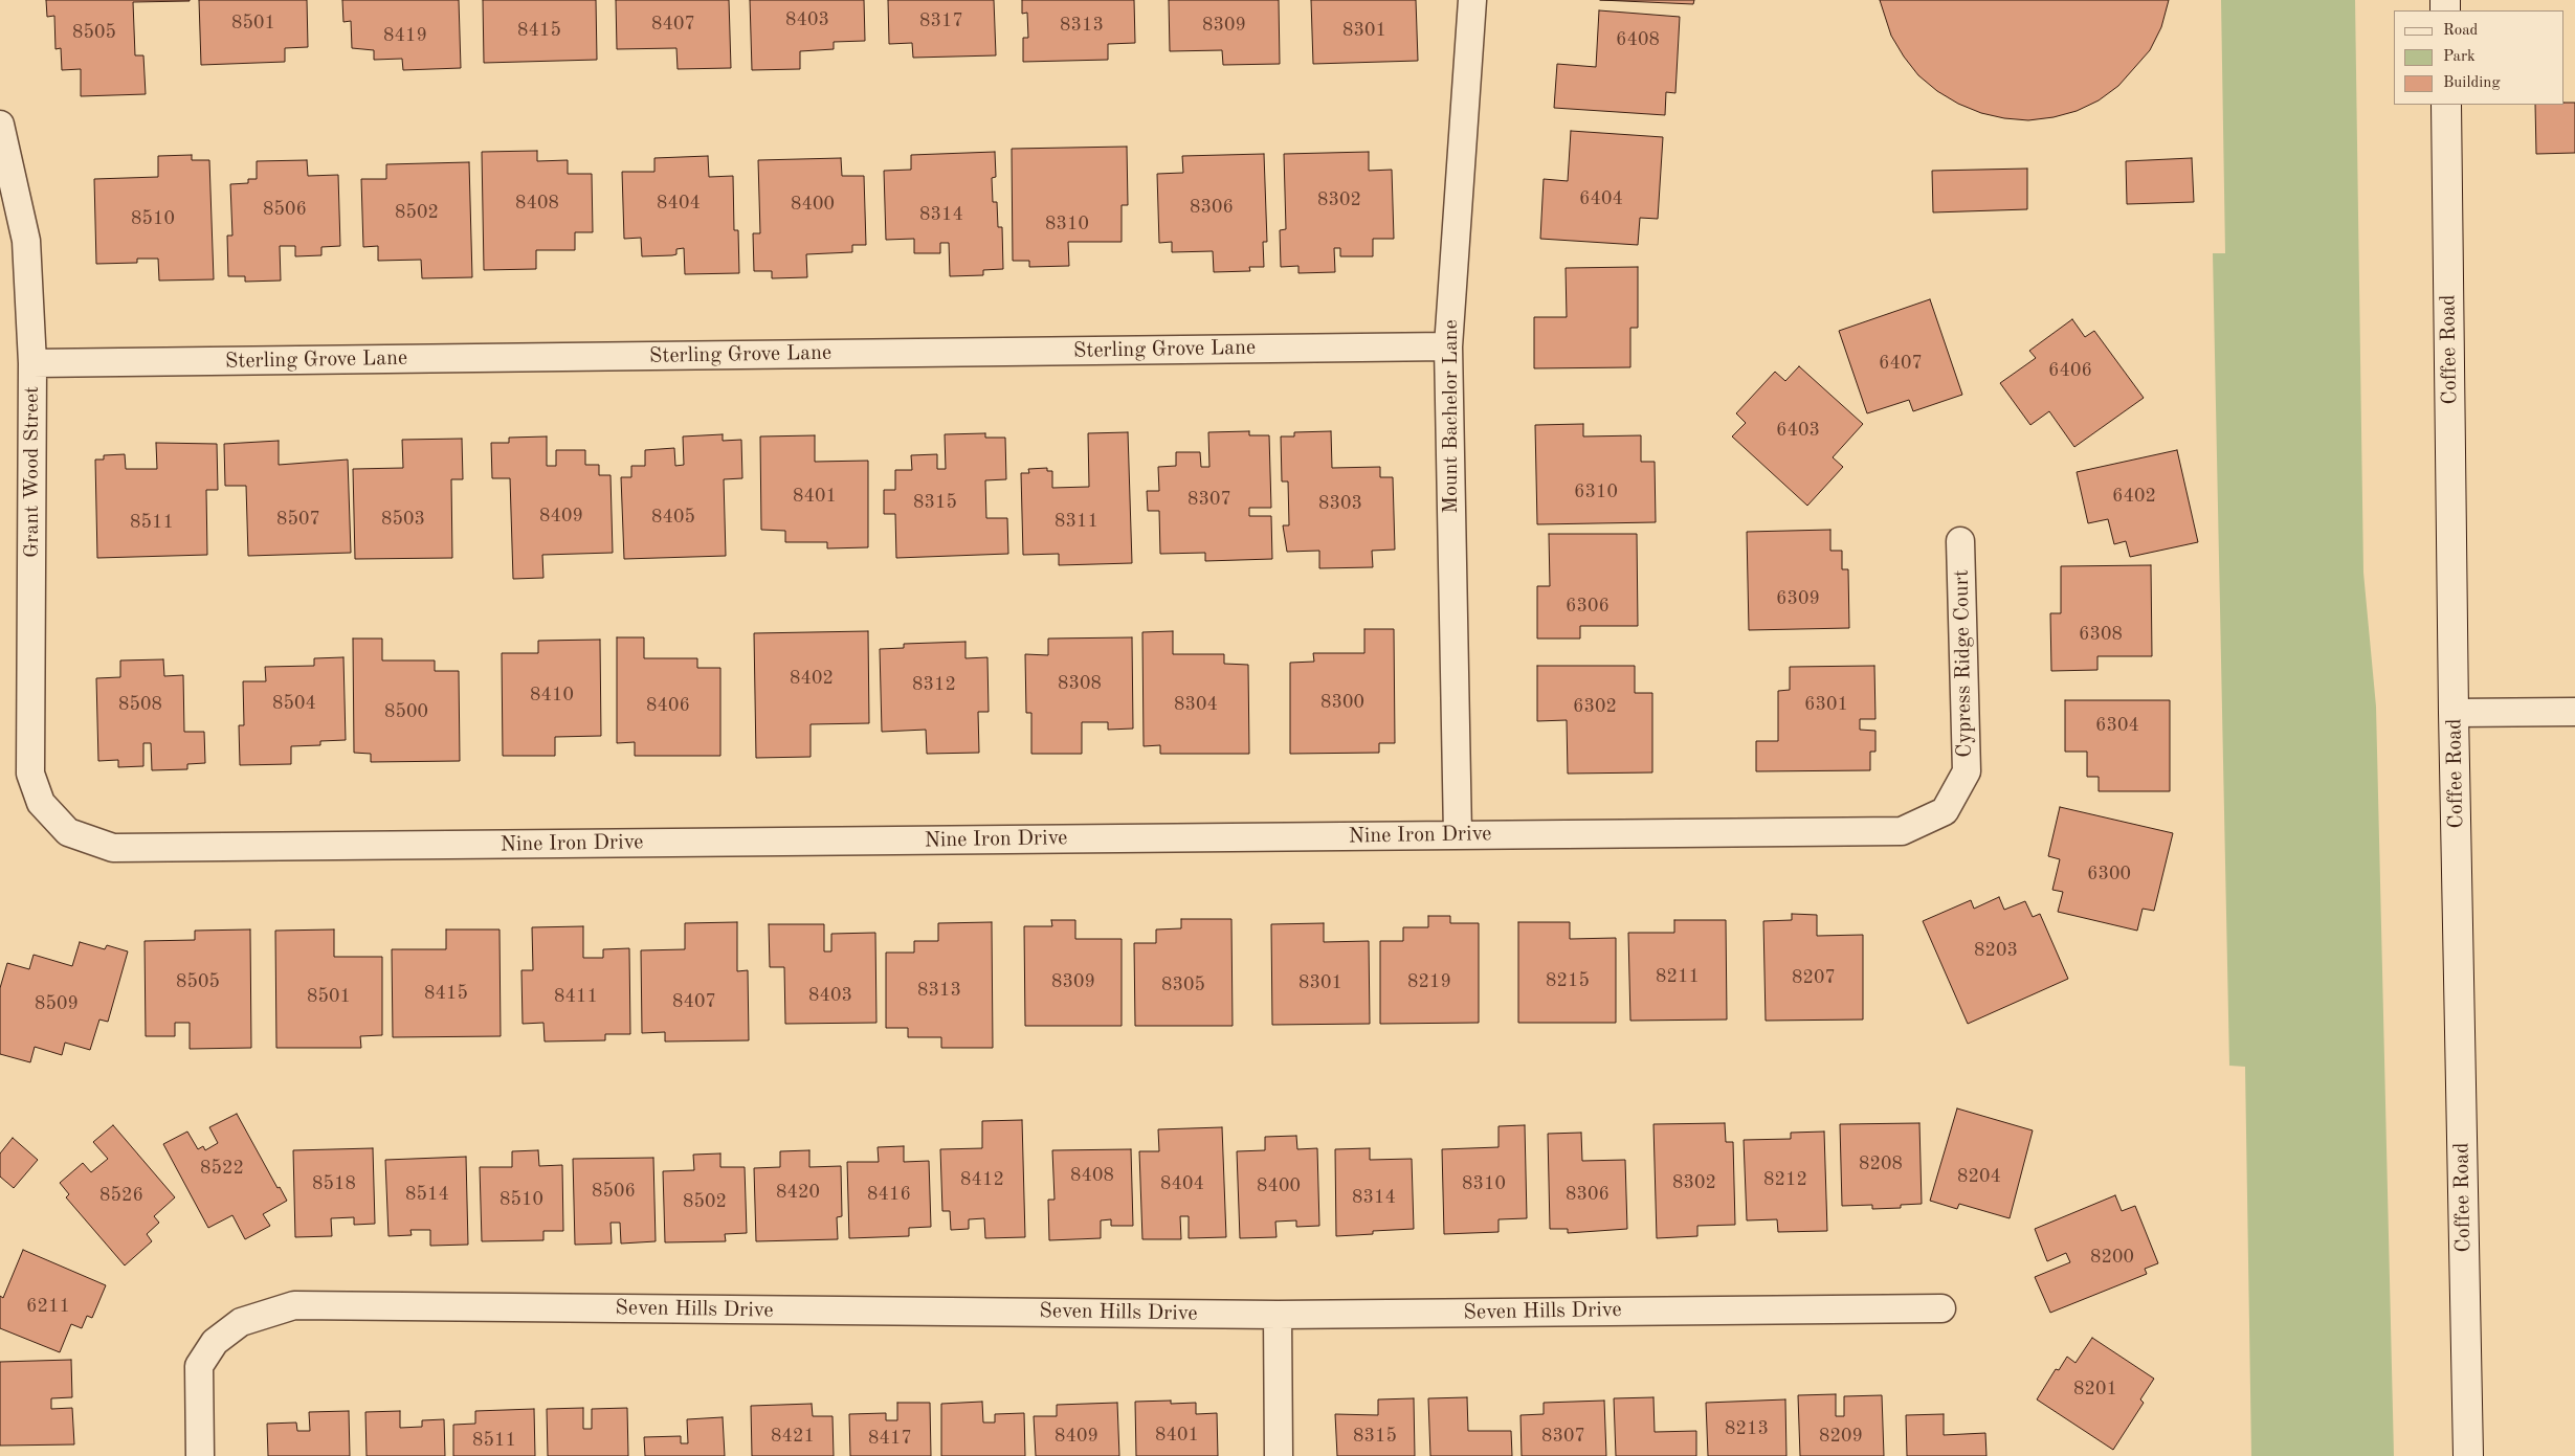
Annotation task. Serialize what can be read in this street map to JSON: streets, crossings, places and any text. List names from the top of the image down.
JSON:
{
  "streets": {
    "main road": ["Coffee Road"],
    "street": [
      "Sterling Grove Lane",
      "Mount Bachelor Lane",
      "Grant Wood Street",
      "Cypress Ridge Court",
      "Nine Iron Drive",
      "Seven Hills Drive"
    ]
  },
  "crossings": [
    ["Sterling Grove Lane", "Mount Bachelor Lane"],
    ["Sterling Grove Lane", "Grant Wood Street"],
    ["Mount Bachelor Lane", "Nine Iron Drive"],
    ["Grant Wood Street", "Nine Iron Drive"],
    ["Cypress Ridge Court", "Nine Iron Drive"]
  ],
  "house_numbers": [
    "8403",
    "8317",
    "8501",
    "8407",
    "8313",
    "8309",
    "8415",
    "8301",
    "8505",
    "8419",
    "6408",
    "6404",
    "8302",
    "8408",
    "8404",
    "8400",
    "8306",
    "8506",
    "8502",
    "8314",
    "8510",
    "8310",
    "6407",
    "6406",
    "6403",
    "6310",
    "8401",
    "6402",
    "8307",
    "8315",
    "8303",
    "8409",
    "8405",
    "8507",
    "8503",
    "8311",
    "8511",
    "6309",
    "6306",
    "6308",
    "8402",
    "8308",
    "8312",
    "8410",
    "8300",
    "8504",
    "8508",
    "8304",
    "6301",
    "8406",
    "6302",
    "8500",
    "6304",
    "6300",
    "8203",
    "8211",
    "8207",
    "8215",
    "8505",
    "8309",
    "8219",
    "8301",
    "8305",
    "8313",
    "8415",
    "8403",
    "8501",
    "8411",
    "8407",
    "8509",
    "8208",
    "8522",
    "8408",
    "8204",
    "8412",
    "8212",
    "8302",
    "8518",
    "8404",
    "8310",
    "8400",
    "8506",
    "8420",
    "8514",
    "8416",
    "8306",
    "8526",
    "8314",
    "8510",
    "8502",
    "8200",
    "6211",
    "8201",
    "8213",
    "8401",
    "8421",
    "8409",
    "8315",
    "8307",
    "8209",
    "8417",
    "8511"
  ],
  "legend": ["Road", "Park", "Building"]
}
